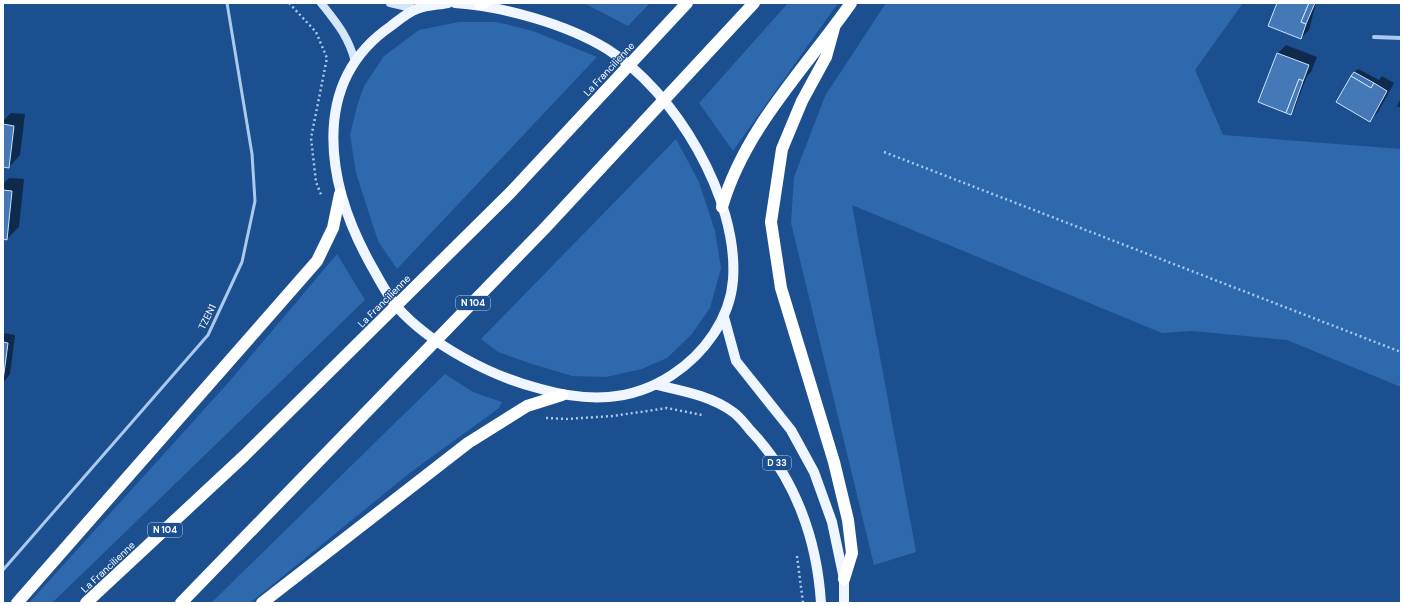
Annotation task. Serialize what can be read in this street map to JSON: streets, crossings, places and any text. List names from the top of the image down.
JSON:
{
  "streets": {
    "highway": ["La Francilienne", "N 104"],
    "main road": ["D 33"],
    "lane": ["TZEN1"]
  }
}
